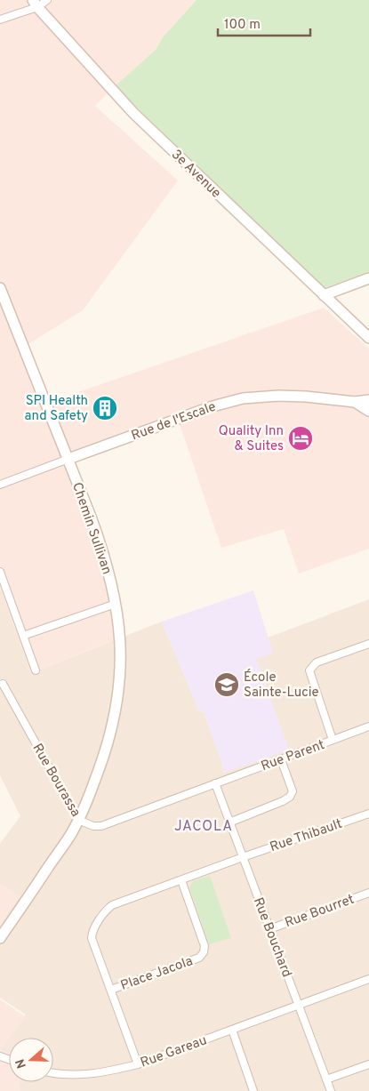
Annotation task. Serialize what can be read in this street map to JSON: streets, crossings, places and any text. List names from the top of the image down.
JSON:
{
  "streets": {
    "main road": ["3e Avenue", "Rue de l'Escale", "Chemin Sullivan"],
    "street": [
      "Rue Parent",
      "Rue Bourassa",
      "Rue Thibault",
      "Rue Bourret",
      "Rue Bouchard",
      "Place Jacola",
      "Rue Gareau"
    ]
  },
  "crossings": [
    ["Rue de l'Escale", "Chemin Sullivan"],
    ["Chemin Sullivan", "Rue Bourassa"],
    ["Rue Parent", "Rue Bourassa"],
    ["Rue Parent", "Rue Bouchard"],
    ["Rue Bourassa", "Rue Bouchard"],
    ["Rue Thibault", "Rue Bouchard"],
    ["Rue Thibault", "Place Jacola"],
    ["Rue Bourret", "Rue Bouchard"],
    ["Rue Bouchard", "Place Jacola"],
    ["Rue Bouchard", "Rue Gareau"],
    ["Place Jacola", "Rue Gareau"]
  ],
  "districts": ["JACOLA"],
  "places": {
    "building": ["SPI Health and Safety"],
    "hotel": ["Quality Inn & Suites"],
    "school or university": ["École Sainte-Lucie"]
  },
  "scale_bar": "100 m",
  "north": "left"
}
